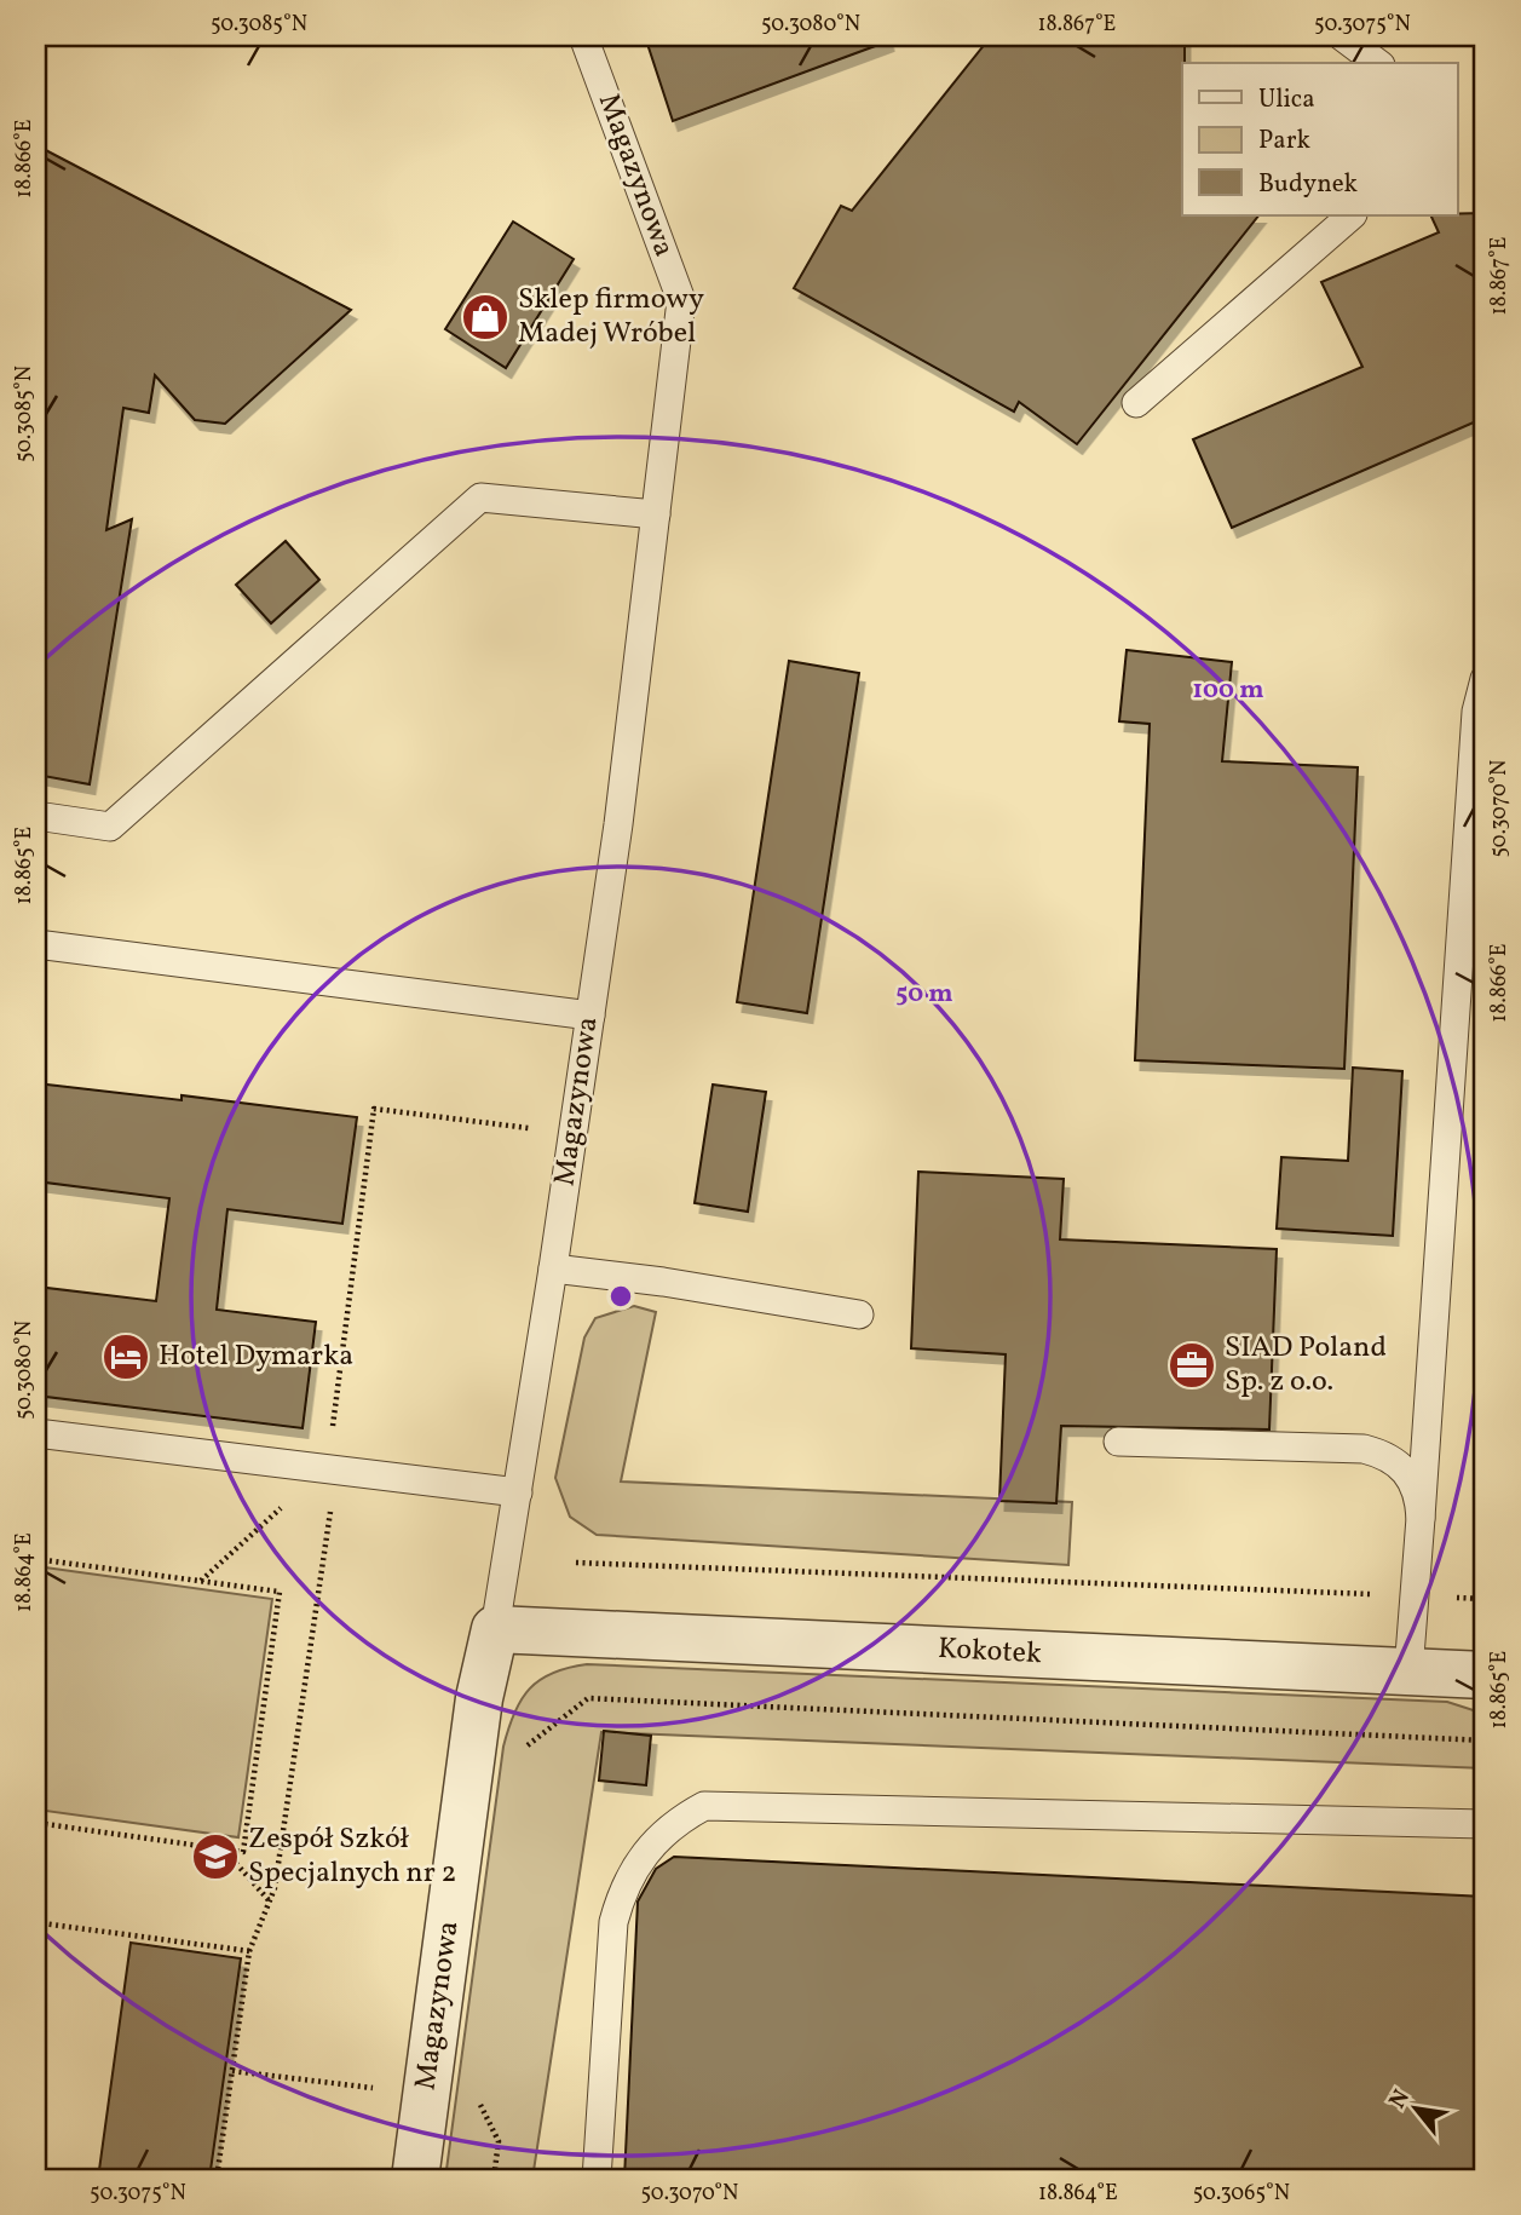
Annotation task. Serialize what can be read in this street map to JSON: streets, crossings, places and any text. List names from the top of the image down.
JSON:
{
  "streets": {
    "street": ["Magazynowa", "Kokotek"]
  },
  "crossings": [
    ["Magazynowa", "Kokotek"]
  ],
  "places": {
    "shop": ["Sklep firmowy Madej Wróbel"],
    "hotel": ["Hotel Dymarka"],
    "office": ["SIAD Poland Sp. z o.o."],
    "school or university": ["Zespół Szkół Specjalnych nr 2"]
  },
  "legend": ["Ulica", "Park", "Budynek"],
  "north": "top left",
  "coordinates": [
    "50.3085°N",
    "50.3080°N",
    "18.867°E",
    "50.3075°N",
    "18.866°E",
    "50.3070°N",
    "18.865°E",
    "18.864°E",
    "50.3065°N"
  ],
  "rings": ["100 m", "50 m"]
}
